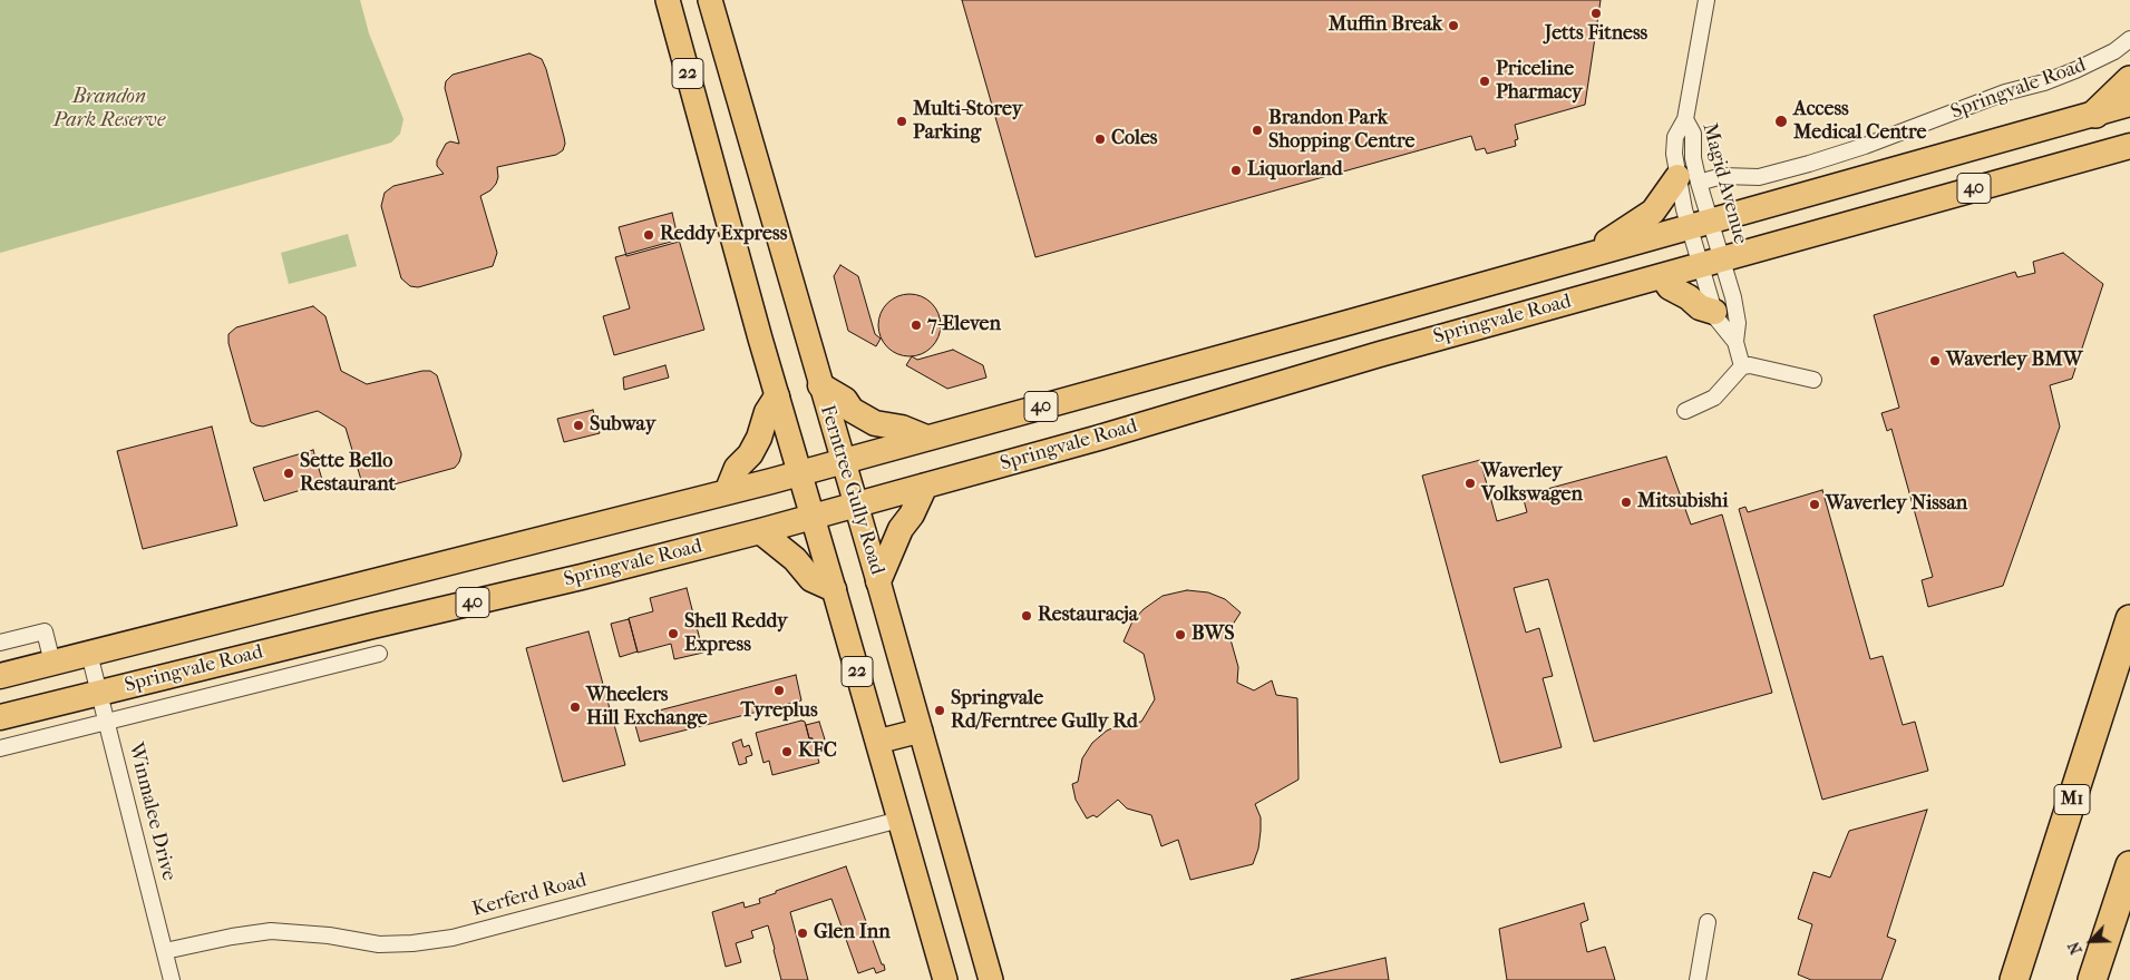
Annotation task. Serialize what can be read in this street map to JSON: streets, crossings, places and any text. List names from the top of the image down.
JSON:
{
  "streets": {
    "highway": ["Springvale Road", "40", "M1"],
    "main road": ["22", "Ferntree Gully Road"],
    "street": ["Magid Avenue", "Winmalee Drive", "Kerferd Road"]
  },
  "crossings": [
    ["22", "Springvale Road"],
    ["22", "Kerferd Road"],
    ["Springvale Road", "Magid Avenue"],
    ["Springvale Road", "Ferntree Gully Road"],
    ["Springvale Road", "Winmalee Drive"],
    ["Winmalee Drive", "Kerferd Road"]
  ],
  "parks": ["Brandon Park Reserve"],
  "places": [
    "Jetts Fitness",
    "Muffin Break",
    "Priceline Pharmacy",
    "Multi-Storey Parking",
    "Access Medical Centre",
    "Brandon Park Shopping Centre",
    "Coles",
    "Liquorland",
    "Reddy Express",
    "7-Eleven",
    "Waverley BMW",
    "Subway",
    "Sette Bello Restaurant",
    "Waverley Volkswagen",
    "Mitsubishi",
    "Waverley Nissan",
    "Restauracja",
    "Shell Reddy Express",
    "BWS",
    "Tyreplus",
    "Wheelers Hill Exchange",
    "Springvale Rd/Ferntree Gully Rd",
    "KFC",
    "Glen Inn"
  ],
  "north": "bottom left"
}
